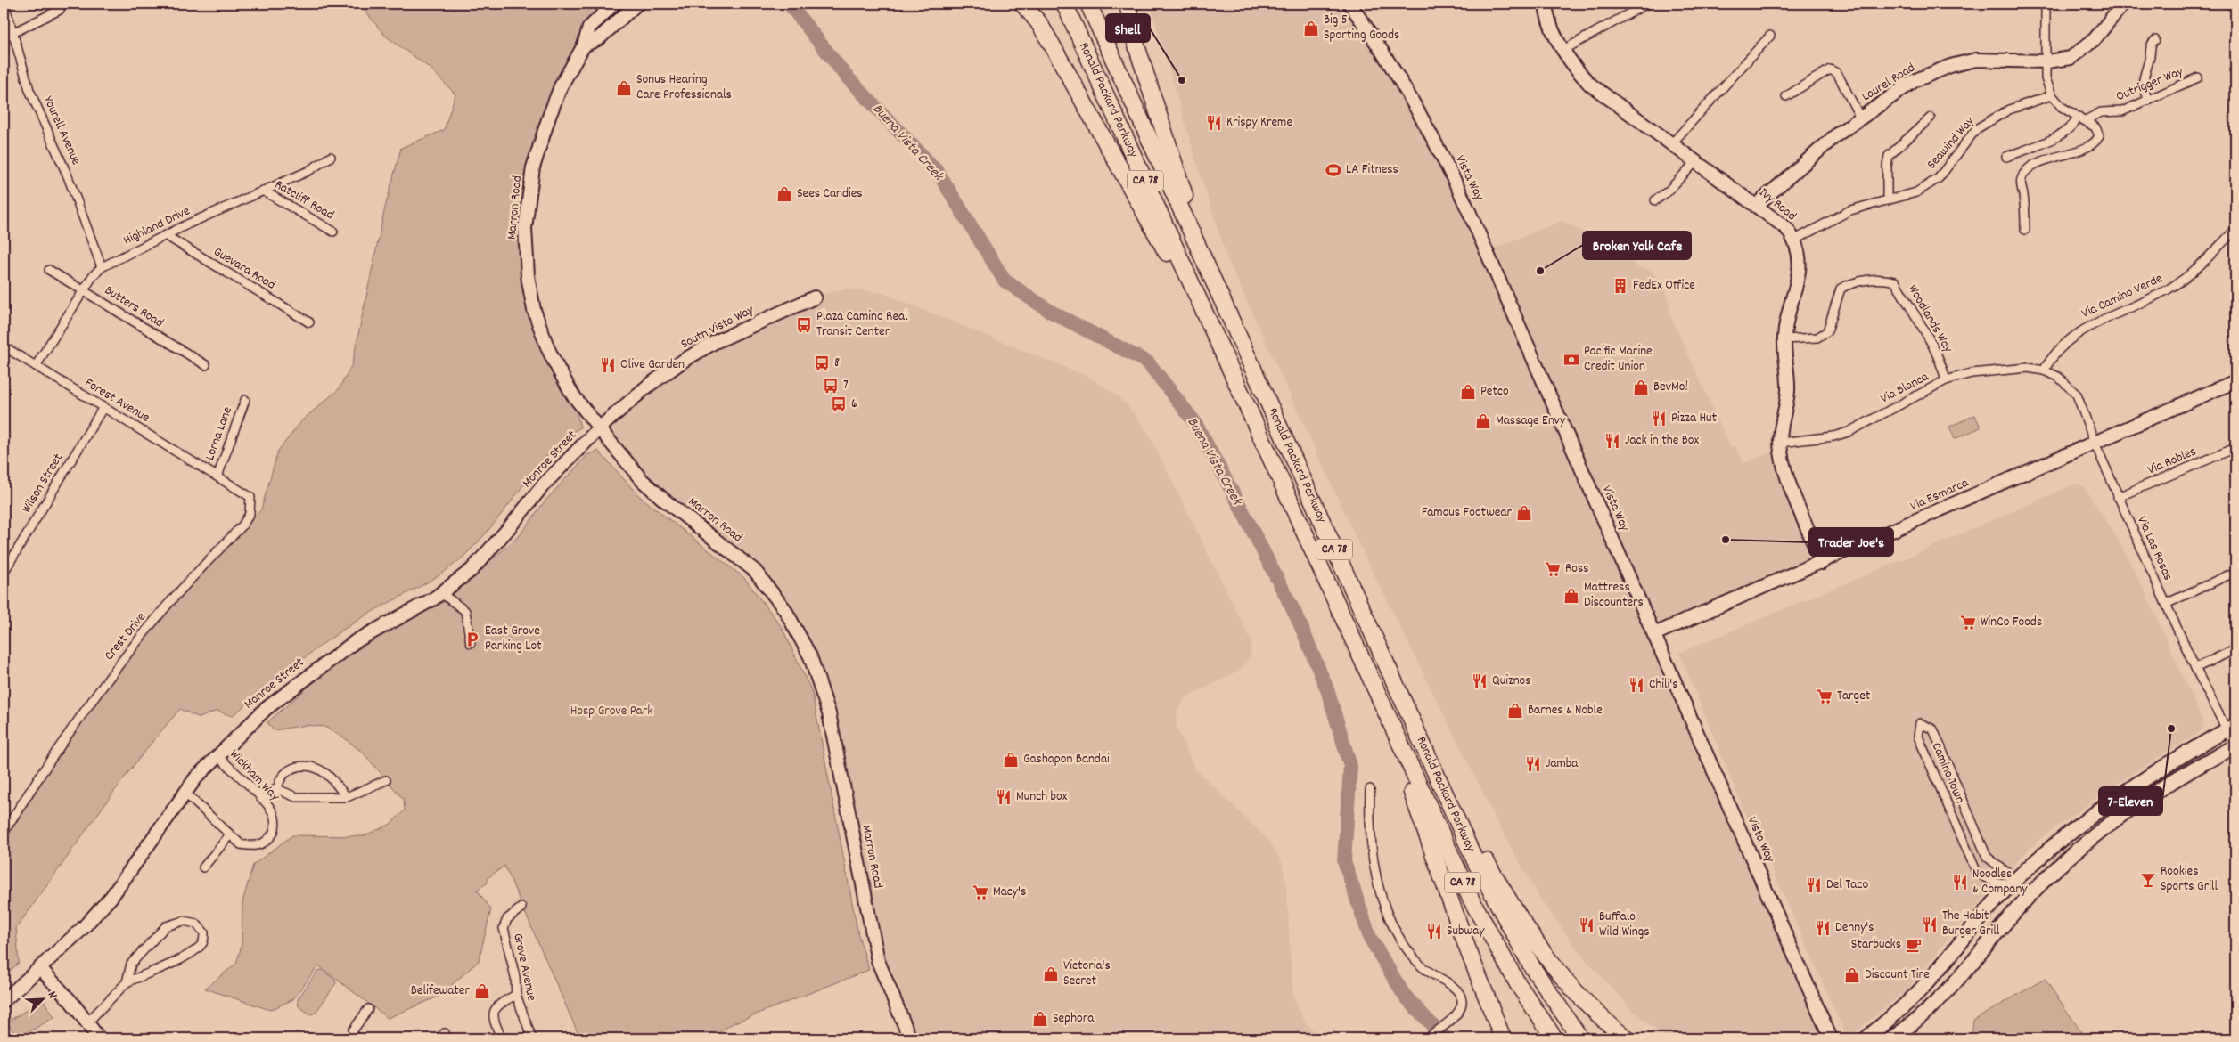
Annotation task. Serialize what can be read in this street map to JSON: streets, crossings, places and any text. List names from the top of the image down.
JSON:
{
  "streets": {
    "highway": ["Ronald Packard Parkway", "CA 78"],
    "main road": [
      "Laurel Road",
      "Vista Way",
      "Ivy Road",
      "Marron Road",
      "South Vista Way",
      "Monroe Street",
      "Via Esmarca"
    ],
    "street": [
      "Outrigger Way",
      "Yourell Avenue",
      "Seawind Way",
      "Ratcliff Road",
      "Highland Drive",
      "Guevara Road",
      "Via Camino Verde",
      "Butters Road",
      "Woodlands Way",
      "Via Blanca",
      "Forest Avenue",
      "Lorna Lane",
      "Via Robles",
      "Wilson Street",
      "Via Las Rosas",
      "Crest Drive",
      "Camino Town",
      "Wickham Way",
      "Grove Avenue"
    ]
  },
  "crossings": [
    ["Laurel Road", "Ivy Road"],
    ["Yourell Avenue", "Highland Drive"],
    ["Seawind Way", "Ivy Road"],
    ["Vista Way", "Via Esmarca"],
    ["Ratcliff Road", "Highland Drive"],
    ["Ivy Road", "Woodlands Way"],
    ["Ivy Road", "Via Blanca"],
    ["Ivy Road", "Via Esmarca"],
    ["Marron Road", "South Vista Way"],
    ["Marron Road", "Monroe Street"],
    ["Highland Drive", "Guevara Road"],
    ["Highland Drive", "Butters Road"],
    ["Highland Drive", "Forest Avenue"],
    ["Via Camino Verde", "Via Blanca"],
    ["Via Camino Verde", "Via Las Rosas"],
    ["Woodlands Way", "Via Blanca"],
    ["South Vista Way", "Monroe Street"],
    ["Via Blanca", "Via Las Rosas"],
    ["Forest Avenue", "Lorna Lane"],
    ["Forest Avenue", "Wilson Street"],
    ["Forest Avenue", "Crest Drive"],
    ["Lorna Lane", "Crest Drive"],
    ["Monroe Street", "Wickham Way"],
    ["Via Robles", "Via Las Rosas"],
    ["Via Esmarca", "Via Las Rosas"]
  ],
  "water": ["Buena Vista Creek"],
  "parks": ["Hosp Grove Park"],
  "places": {
    "shop": [
      "Big 5 Sporting Goods",
      "Sonus Hearing Care Professionals",
      "Sees Candies",
      "BevMo!",
      "Petco",
      "Massage Envy",
      "Famous Footwear",
      "Mattress Discounters",
      "Barnes & Noble",
      "Gashapon Bandai",
      "Victoria's Secret",
      "Discount Tire",
      "Belifewater",
      "Sephora"
    ],
    "other": [
      "Shell",
      "Broken Yolk Cafe",
      "Trader Joe's",
      "7-Eleven"
    ],
    "restaurant": [
      "Krispy Kreme",
      "Olive Garden",
      "Pizza Hut",
      "Jack in the Box",
      "Quiznos",
      "Chili's",
      "Jamba",
      "Munch box",
      "Noodles & Company",
      "Del Taco",
      "The Habit Burger Grill",
      "Buffalo Wild Wings",
      "Denny's",
      "Subway"
    ],
    "sports": ["LA Fitness"],
    "building": ["FedEx Office"],
    "bus stop": [
      "Plaza Camino Real Transit Center",
      "8",
      "7",
      "6"
    ],
    "bank": ["Pacific Marine Credit Union"],
    "supermarket": [
      "Ross",
      "WinCo Foods",
      "Target",
      "Macy's"
    ],
    "parking": ["East Grove Parking Lot"],
    "bar": ["Rookies Sports Grill"],
    "cafe": ["Starbucks"]
  },
  "north": "top right"
}
